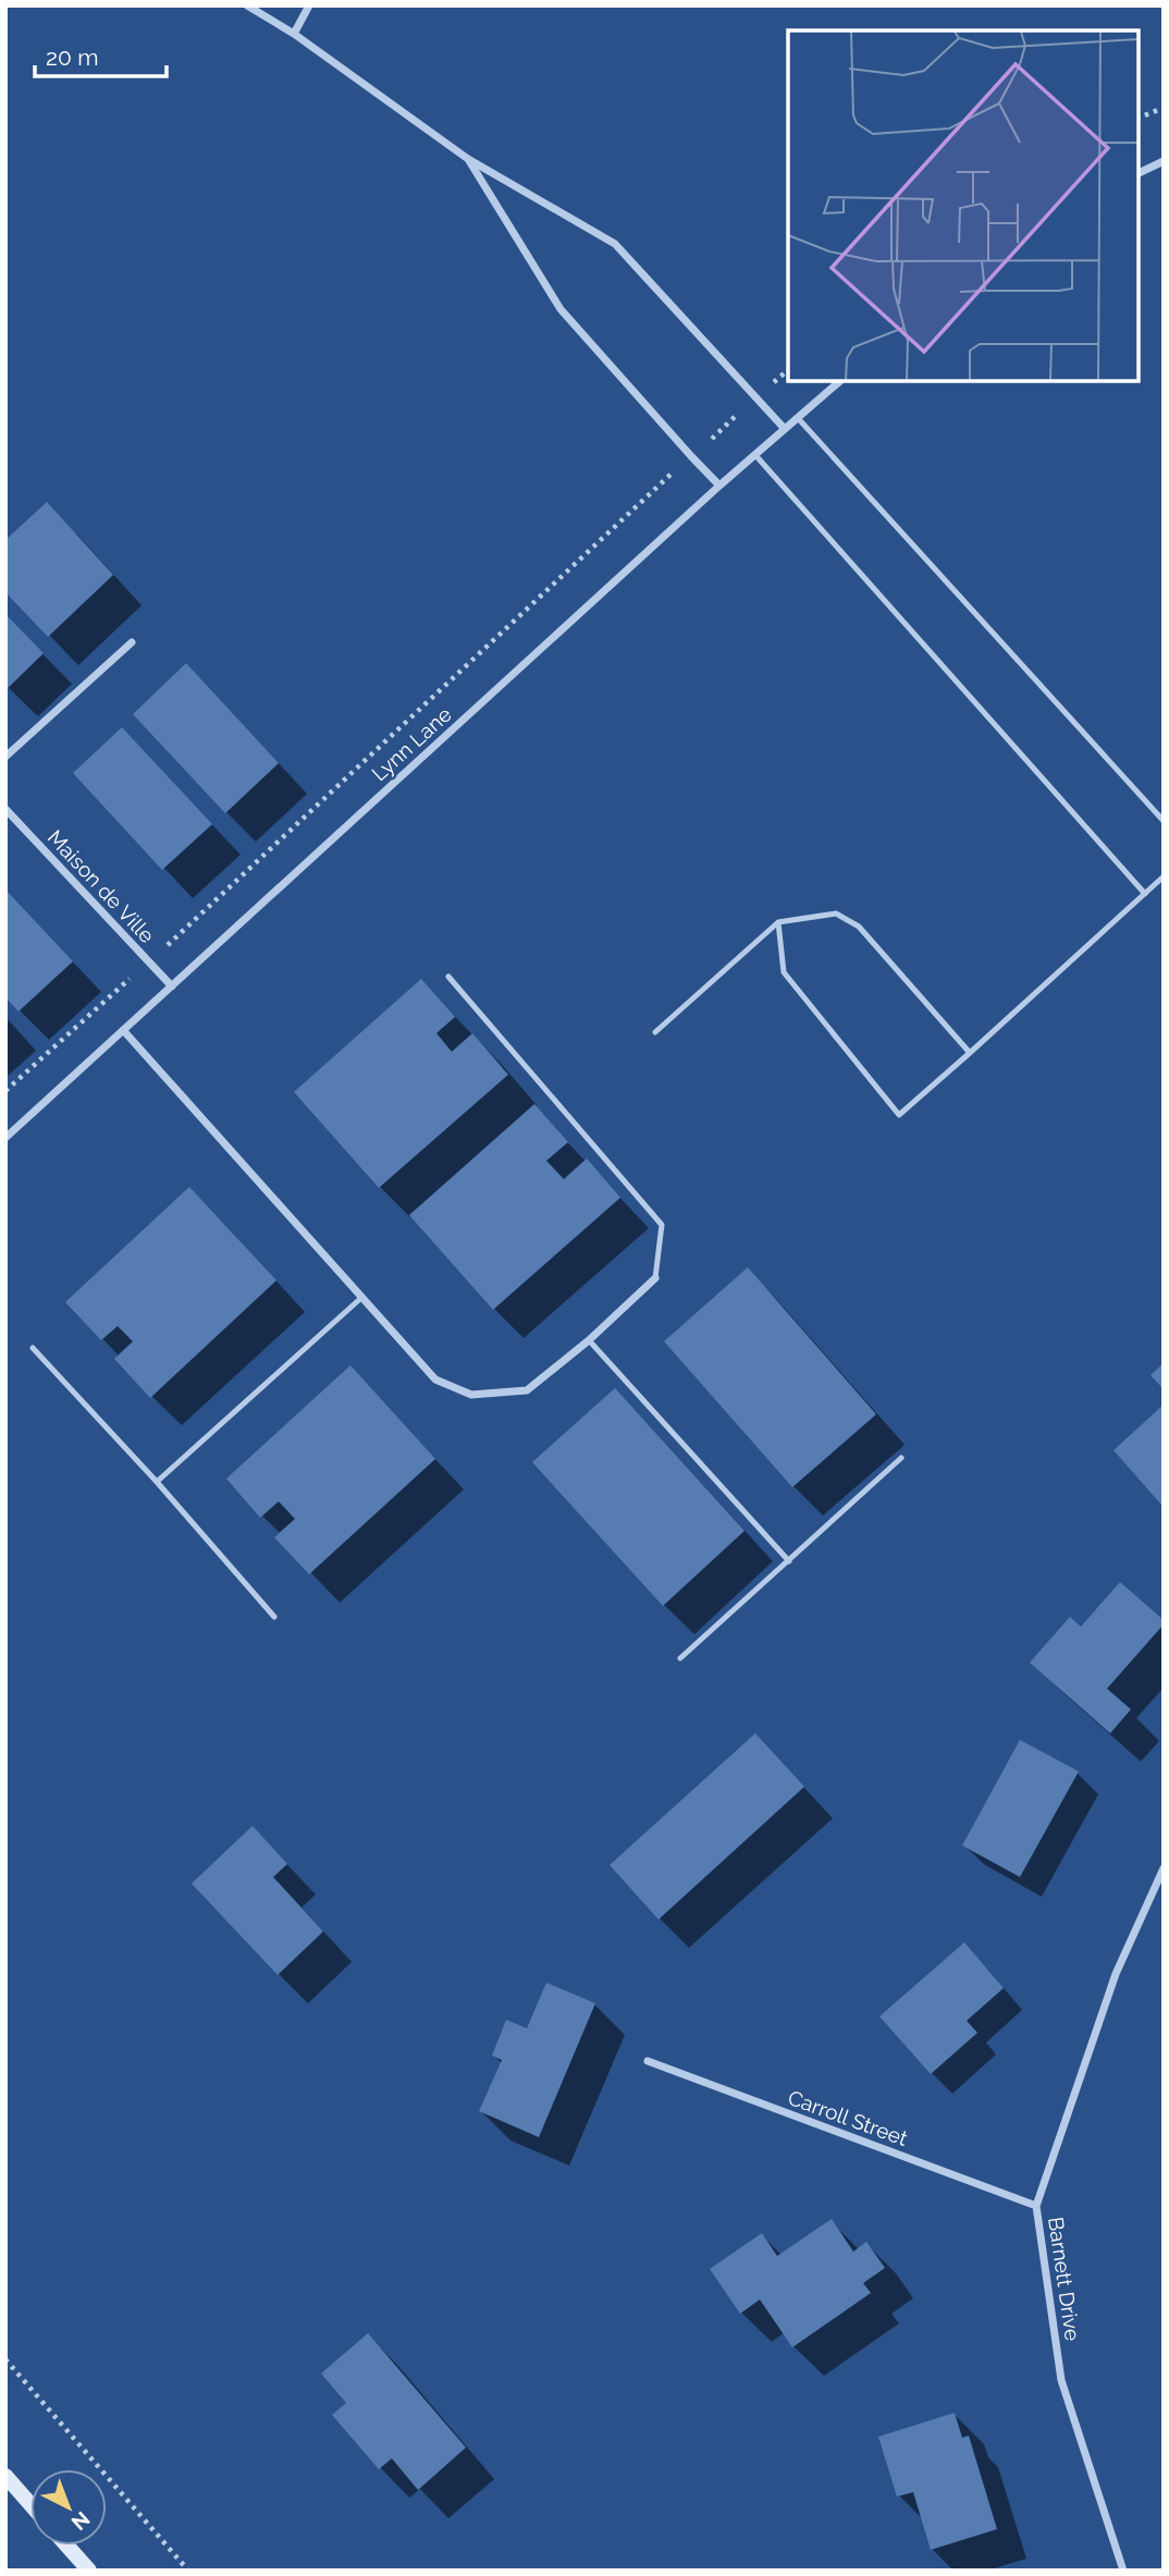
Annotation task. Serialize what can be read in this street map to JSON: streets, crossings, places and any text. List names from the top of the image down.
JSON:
{
  "streets": {
    "street": [
      "Lynn Lane",
      "Maison de Ville",
      "Carroll Street",
      "Barnett Drive"
    ]
  },
  "crossings": [
    ["Lynn Lane", "Maison de Ville"],
    ["Carroll Street", "Barnett Drive"]
  ],
  "scale_bar": "20 m",
  "north": "bottom right"
}
